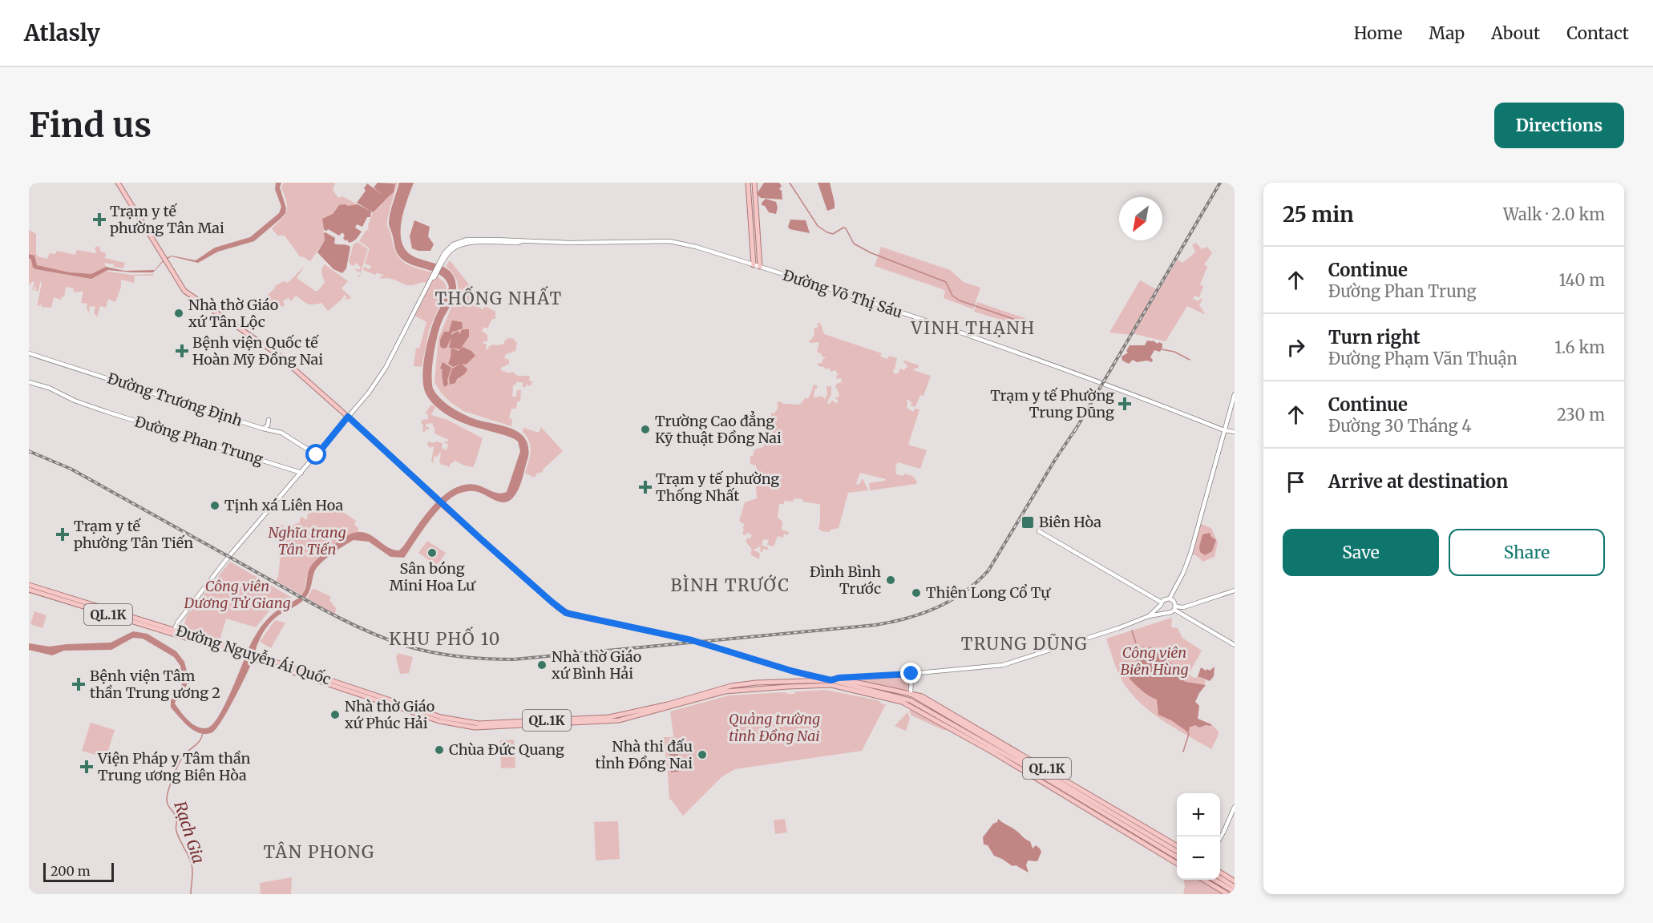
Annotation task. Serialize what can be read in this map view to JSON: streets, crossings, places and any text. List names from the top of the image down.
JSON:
{
  "streets": {
    "main road": [
      "Đường Võ Thị Sáu",
      "Đường Trương Định",
      "Đường Phan Trung",
      "QL.1K",
      "Đường Nguyễn Ái Quốc"
    ]
  },
  "crossings": [
    ["QL.1K", "Đường Nguyễn Ái Quốc"]
  ],
  "districts": [
    "THỐNG NHẤT",
    "VINH THẠNH",
    "BÌNH TRƯỚC",
    "KHU PHỐ 10",
    "TRUNG DŨNG",
    "TÂN PHONG"
  ],
  "water": ["Rạch Gia"],
  "parks": [
    "Nghĩa trang Tân Tiến",
    "Công viên Dương Tử Giang",
    "Công viên Biên Hùng",
    "Quảng trường tỉnh Đồng Nai"
  ],
  "places": {
    "health": [
      "Trạm y tế phường Tân Mai",
      "Bệnh viện Quốc tế Hoàn Mỹ Đồng Nai",
      "Trạm y tế Phường Trung Dũng",
      "Trạm y tế phường Thống Nhất",
      "Trạm y tế phường Tân Tiến",
      "Bệnh viện Tâm thần Trung ương 2",
      "Viện Pháp y Tâm thần Trung ương Biên Hòa"
    ],
    "other": [
      "Nhà thờ Giáo xứ Tân Lộc",
      "Trường Cao đẳng Kỹ thuật Đồng Nai",
      "Tịnh xá Liên Hoa",
      "Sân bóng Mini Hoa Lư",
      "Đình Bình Trước",
      "Thiên Long Cổ Tự",
      "Nhà thờ Giáo xứ Bình Hải",
      "Nhà thờ Giáo xứ Phúc Hải",
      "Chùa Đức Quang",
      "Nhà thi đấu tỉnh Đồng Nai"
    ],
    "transit": ["Biên Hòa"]
  },
  "scale_bar": "200 m",
  "north": "bottom left",
  "page": {
    "header": "Atlasly",
    "nav": [
      "Home",
      "Map",
      "About",
      "Contact"
    ],
    "buttons": [
      "Directions",
      ["Save", "Share"]
    ],
    "title": "Find us",
    "heading": ["25 min", "Walk · 2.0 km"],
    "list": [
      ["Continue", "Đường Phan Trung", "140 m"],
      ["Turn right", "Đường Phạm Văn Thuận", "1.6 km"],
      ["Continue", "Đường 30 Tháng 4", "230 m"],
      "Arrive at destination"
    ],
    "map_buttons": ["+", "−"],
    "scale": "200 m"
  }
}
